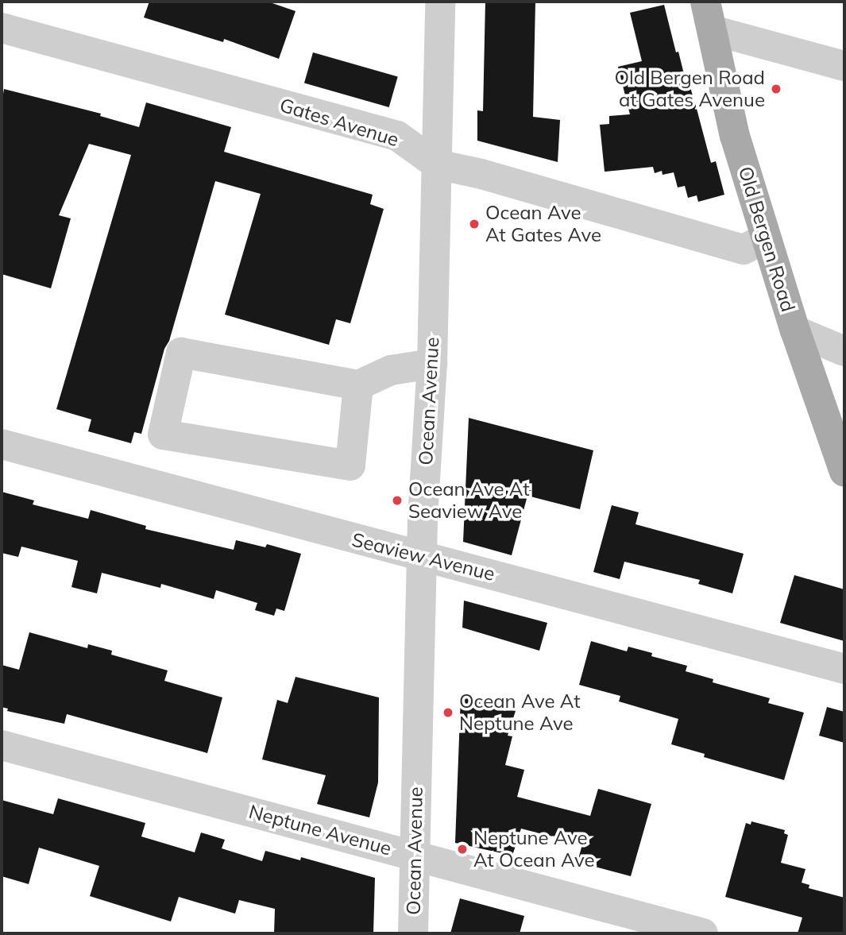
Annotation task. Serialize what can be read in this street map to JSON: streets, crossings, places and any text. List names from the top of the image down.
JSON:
{
  "streets": {
    "main road": ["Old Bergen Road"],
    "street": [
      "Gates Avenue",
      "Ocean Avenue",
      "Seaview Avenue",
      "Neptune Avenue"
    ]
  },
  "crossings": [
    ["Gates Avenue", "Old Bergen Road"],
    ["Gates Avenue", "Ocean Avenue"],
    ["Ocean Avenue", "Seaview Avenue"],
    ["Ocean Avenue", "Neptune Avenue"]
  ],
  "places": [
    "Old Bergen Road at Gates Avenue",
    "Ocean Ave At Gates Ave",
    "Ocean Ave At Seaview Ave",
    "Ocean Ave At Neptune Ave",
    "Neptune Ave At Ocean Ave"
  ]
}
